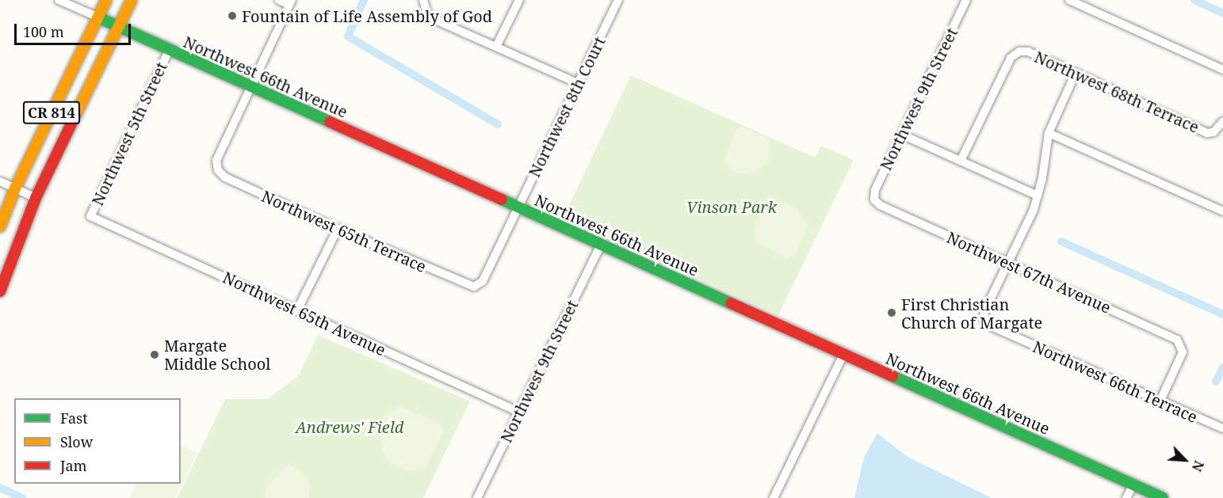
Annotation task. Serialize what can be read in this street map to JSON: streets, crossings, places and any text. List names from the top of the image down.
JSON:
{
  "streets": {
    "street": [
      "Northwest 66th Avenue",
      "Northwest 68th Terrace",
      "Northwest 9th Street",
      "Northwest 8th Court",
      "CR 814",
      "Northwest 5th Street",
      "Northwest 65th Terrace",
      "Northwest 67th Avenue",
      "Northwest 65th Avenue",
      "Northwest 66th Terrace"
    ]
  },
  "crossings": [
    ["Northwest 66th Avenue", "Northwest 9th Street"],
    ["Northwest 66th Avenue", "Northwest 8th Court"],
    ["Northwest 66th Avenue", "CR 814"],
    ["Northwest 66th Avenue", "Northwest 5th Street"],
    ["Northwest 66th Avenue", "Northwest 65th Terrace"],
    ["Northwest 9th Street", "Northwest 67th Avenue"],
    ["Northwest 9th Street", "Northwest 65th Avenue"],
    ["Northwest 8th Court", "Northwest 65th Terrace"],
    ["Northwest 5th Street", "Northwest 65th Avenue"],
    ["Northwest 67th Avenue", "Northwest 66th Terrace"]
  ],
  "parks": ["Vinson Park", "Andrews' Field"],
  "places": ["Fountain of Life Assembly of God", "First Christian Church of Margate", "Margate Middle School"],
  "legend": ["Fast", "Slow", "Jam"],
  "scale_bar": "100 m",
  "north": "bottom right"
}
